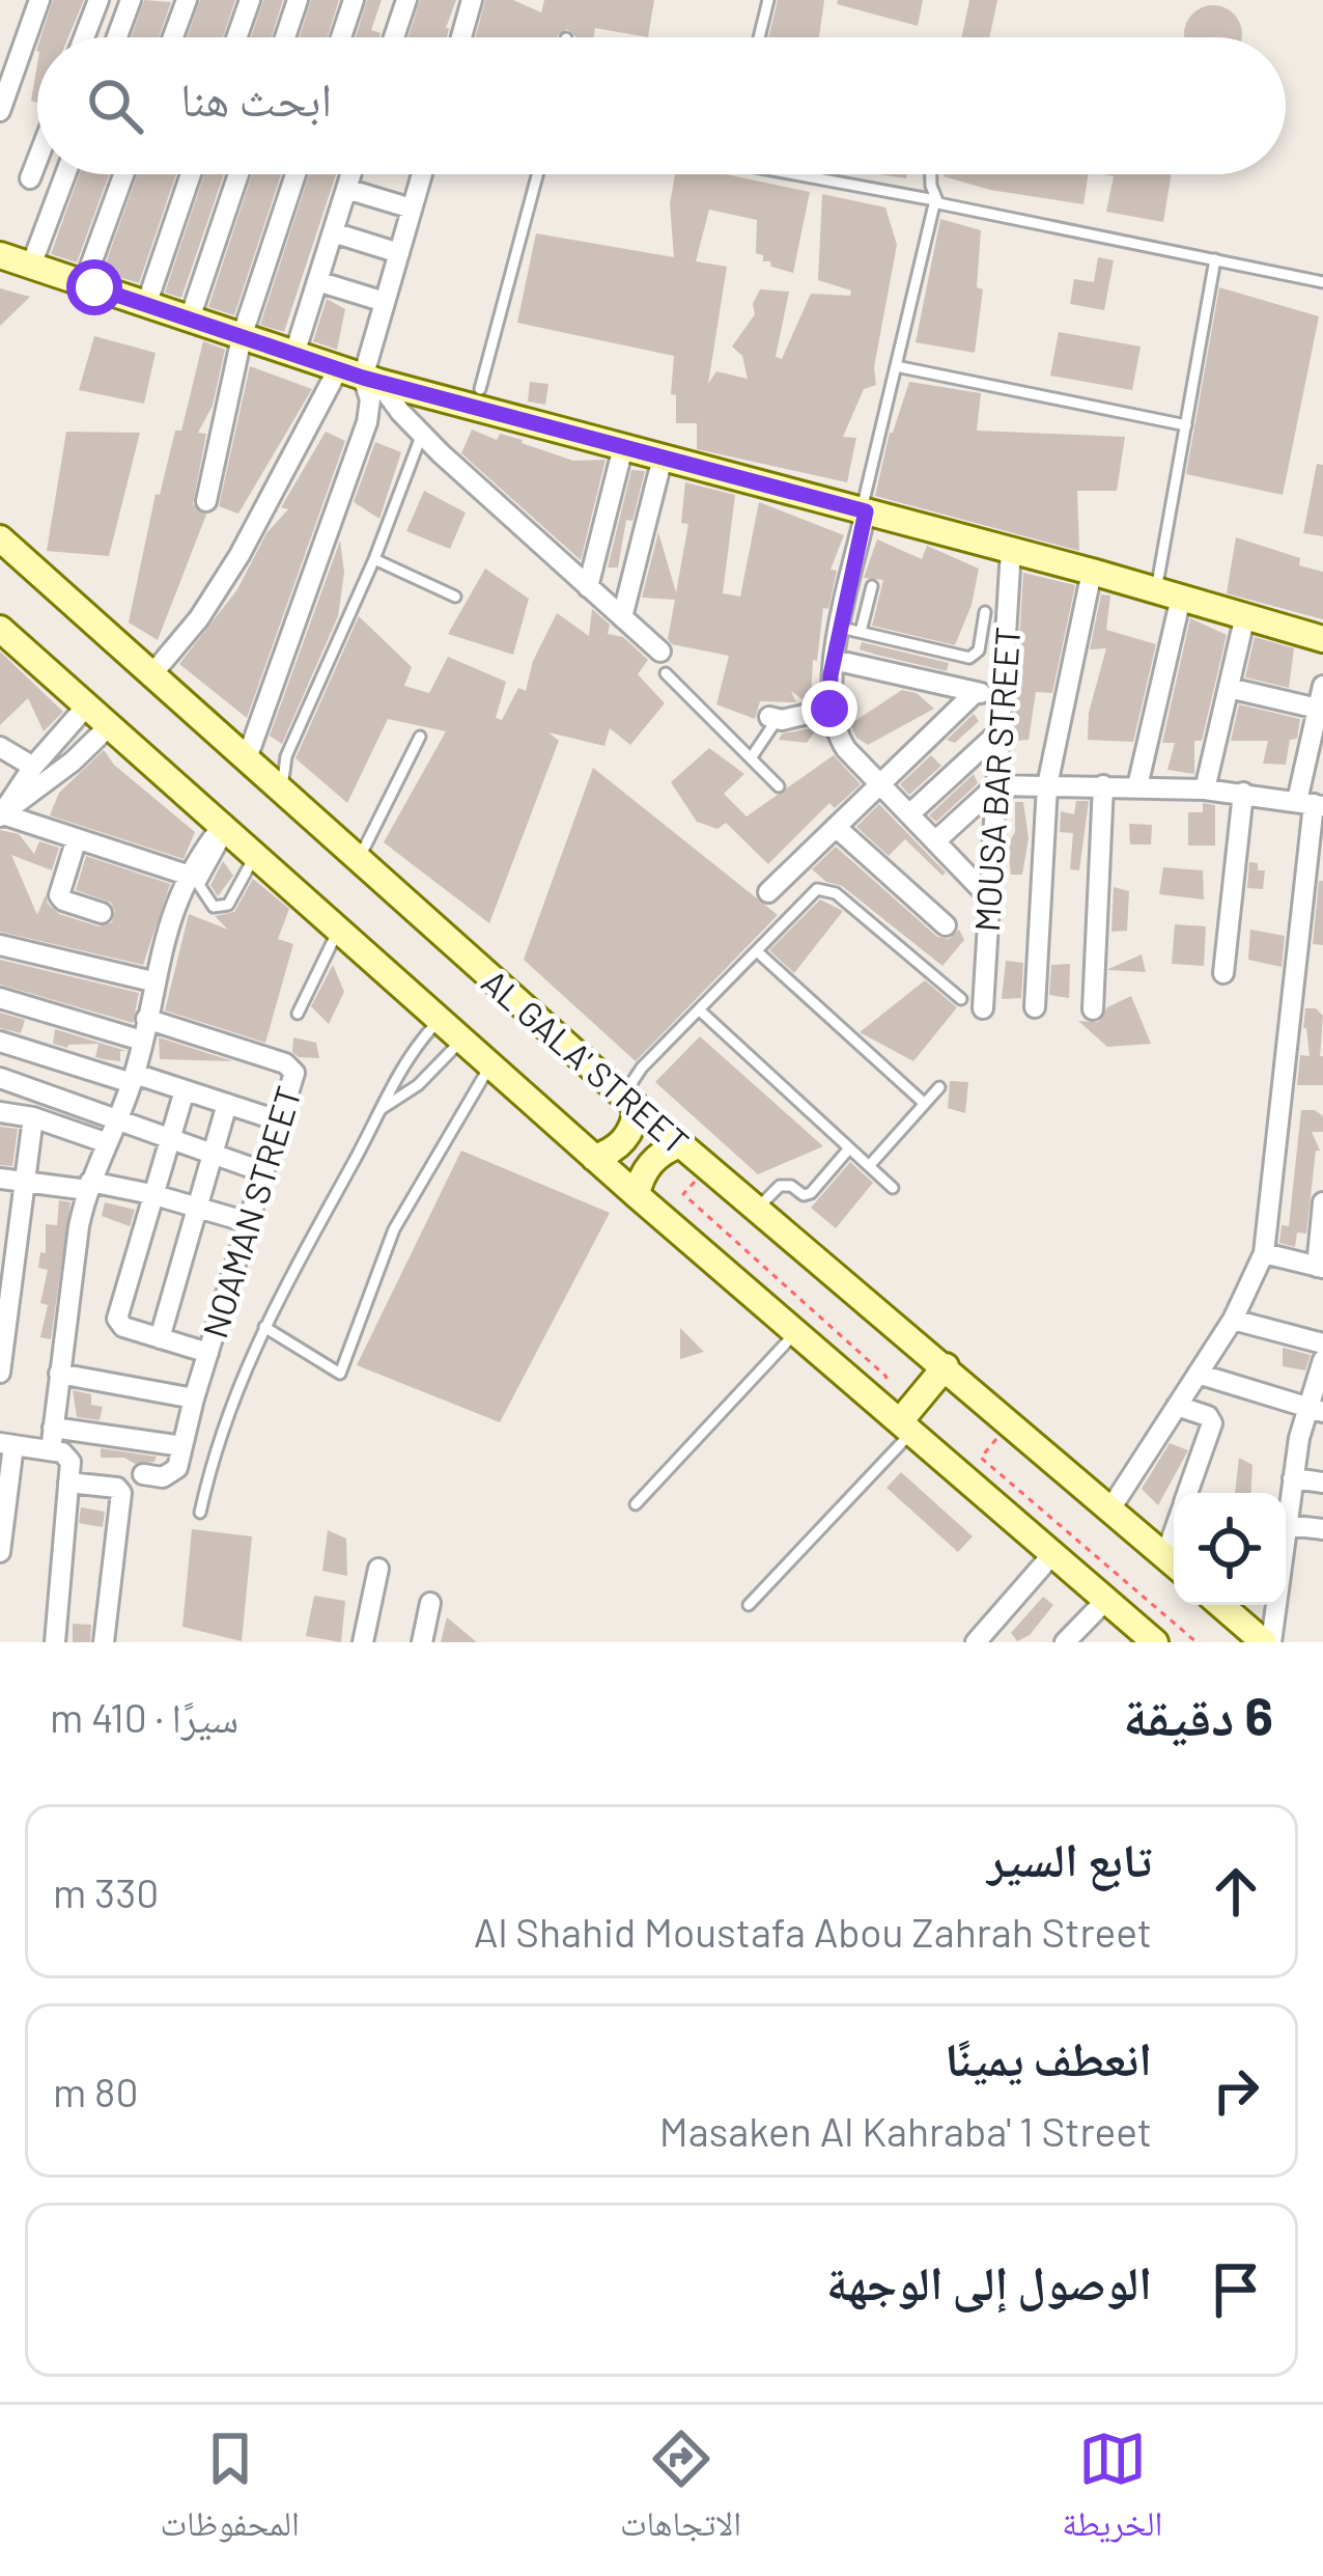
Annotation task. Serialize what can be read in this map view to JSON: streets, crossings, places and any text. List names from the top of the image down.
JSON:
{
  "streets": {
    "main road": ["AL GALA' STREET"],
    "street": ["MOUSA BAR STREET", "NOAMAN STREET"]
  },
  "page": {
    "search": "ابحث هنا",
    "heading": ["6 دقيقة", "سيرًا · 410 m"],
    "list": [
      ["تابع السير", "Al Shahid Moustafa Abou Zahrah Street", "330 m"],
      ["انعطف يمينًا", "Masaken Al Kahraba' 1 Street", "80 m"],
      "الوصول إلى الوجهة"
    ],
    "nav": ["الخريطة", "الاتجاهات", "المحفوظات"]
  }
}
